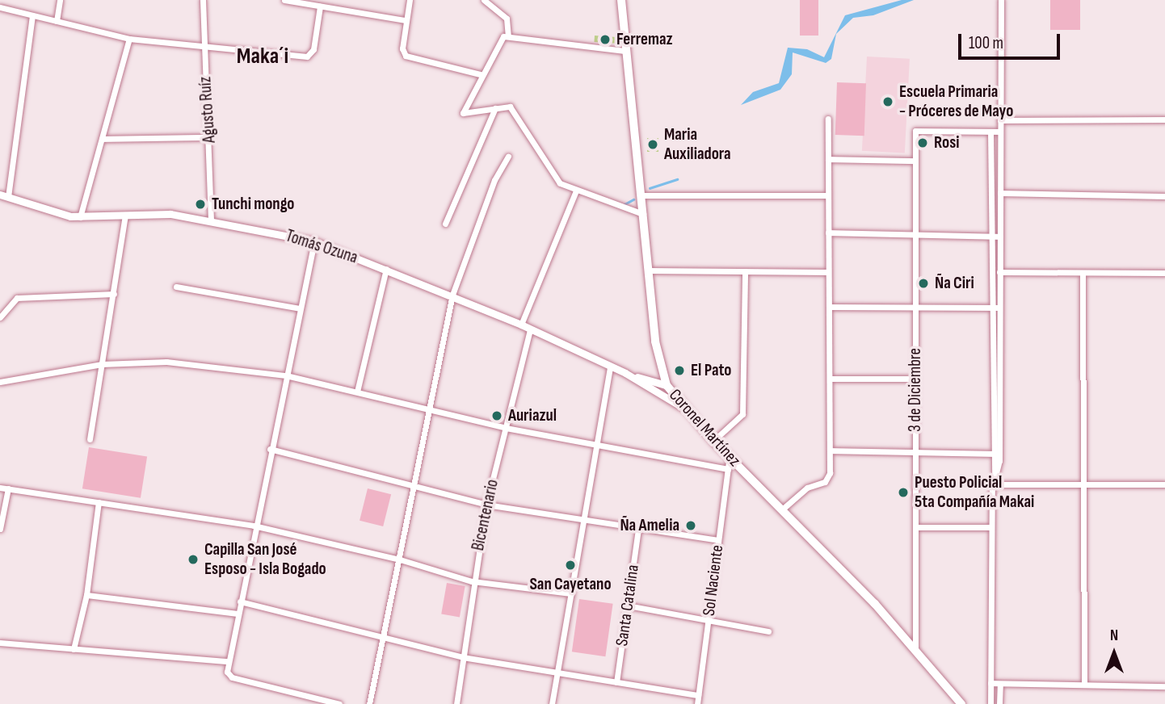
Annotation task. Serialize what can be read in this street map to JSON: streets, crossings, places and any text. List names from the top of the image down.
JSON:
{
  "streets": {
    "main road": ["Coronel Martínez"],
    "street": [
      "Agusto Ruíz",
      "Tomás Ozuna",
      "3 de Diciembre",
      "Bicentenario",
      "Sol Naciente",
      "Santa Catalina"
    ]
  },
  "crossings": [
    ["Agusto Ruíz", "Tomás Ozuna"],
    ["Tomás Ozuna", "Coronel Martínez"],
    ["Tomás Ozuna", "Bicentenario"],
    ["3 de Diciembre", "Coronel Martínez"],
    ["Coronel Martínez", "Sol Naciente"]
  ],
  "districts": ["Maka´i"],
  "places": [
    "Ferremaz",
    "Escuela Primaria - Próceres de Mayo",
    "Rosi",
    "Maria Auxiliadora",
    "Tunchi mongo",
    "Ña Ciri",
    "El Pato",
    "Auriazul",
    "Puesto Policial 5ta Compañía Makai",
    "Ña Amelia",
    "Capilla San José Esposo - Isla Bogado",
    "San Cayetano"
  ],
  "scale_bar": "100 m",
  "north": "top"
}
